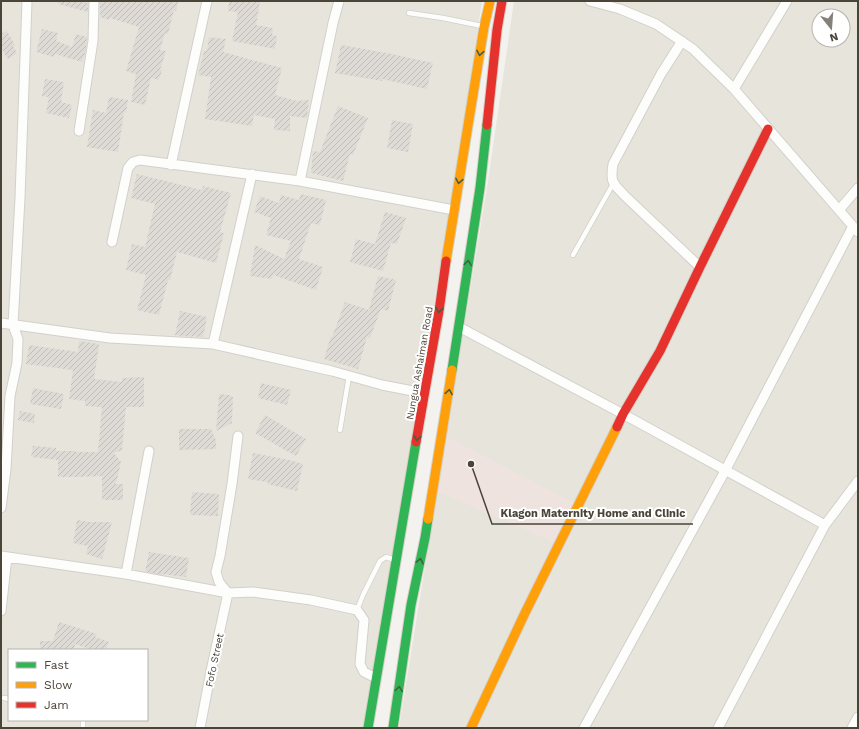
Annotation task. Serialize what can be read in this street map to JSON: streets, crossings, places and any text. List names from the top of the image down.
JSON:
{
  "streets": {
    "main road": ["Nungua Ashaiman Road"],
    "street": ["Fofo Street"]
  },
  "places": ["Klagon Maternity Home and Clinic"],
  "legend": ["Fast", "Slow", "Jam"],
  "north": "bottom"
}
